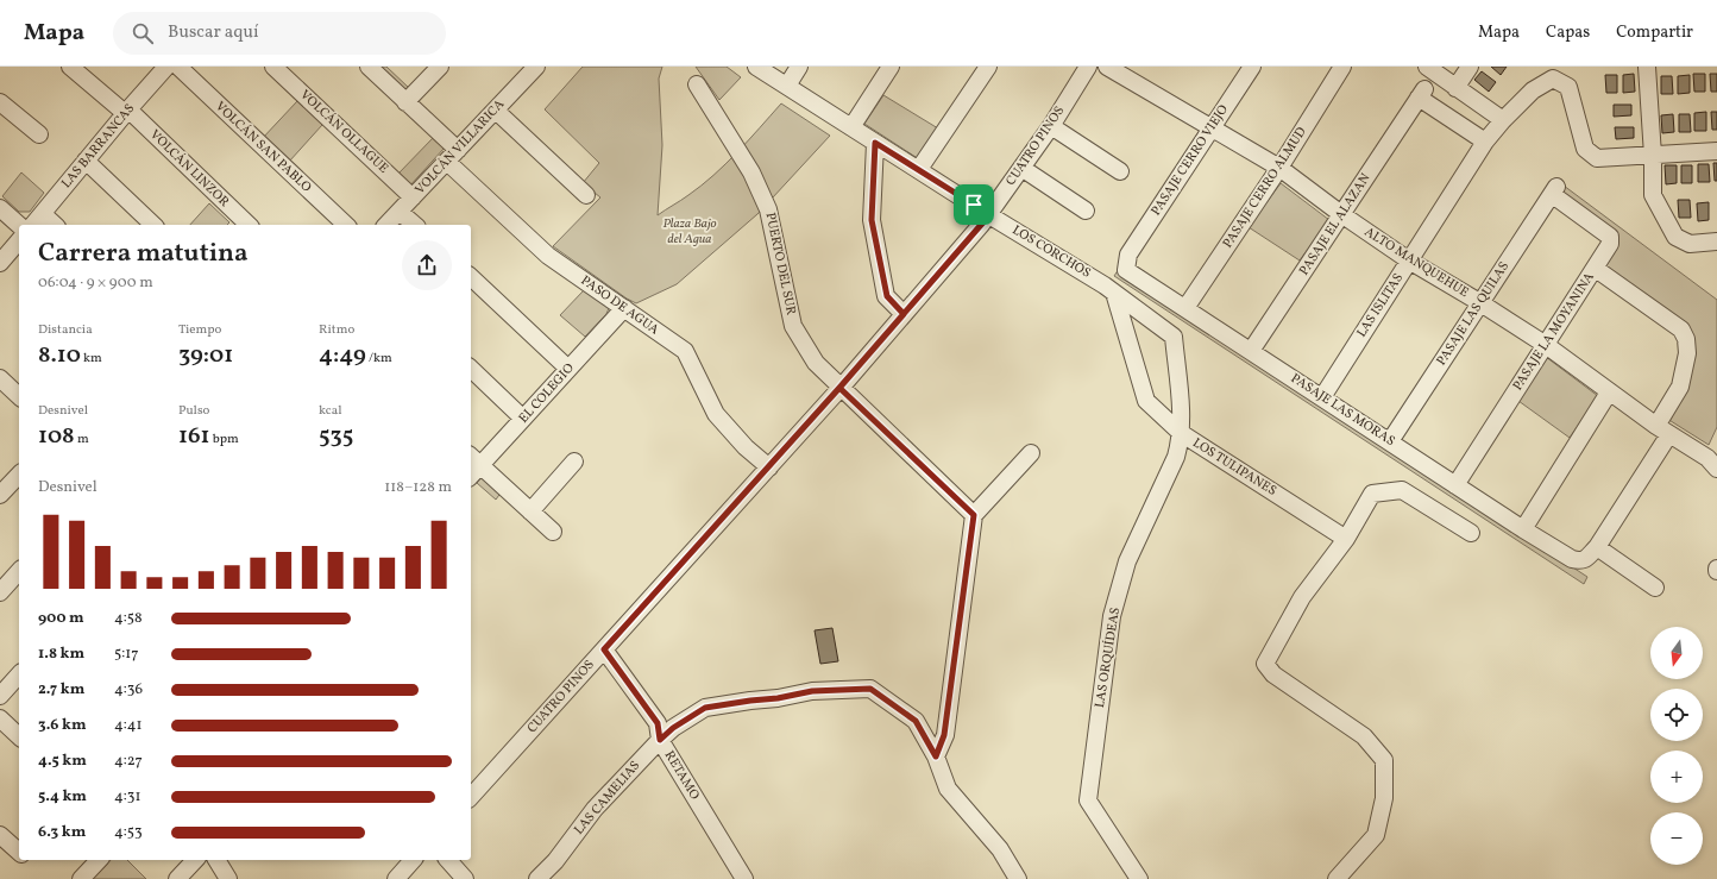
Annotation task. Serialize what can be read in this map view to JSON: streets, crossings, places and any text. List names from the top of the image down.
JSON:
{
  "streets": {
    "street": [
      "VOLCÁN OLLAGUE",
      "LAS BARRANCAS",
      "CUATRO PINOS",
      "VOLCÁN SAN PABLO",
      "VOLCÁN VILLARICA",
      "PASAJE CERRO VIEJO",
      "VOLCÁN LINZOR",
      "PASAJE CERRO ALMUD",
      "PASAJE EL ALAZAN",
      "LOS CORCHOS",
      "ALTO MANQUEHUE",
      "PUERTO DEL SUR",
      "PASO DE AGUA",
      "LAS ISLITAS",
      "PASAJE LAS QUILAS",
      "PASAJE LA MOYANINA",
      "EL COLEGIO",
      "PASAJE LAS MORAS",
      "LOS TULIPANES",
      "LAS ORQUÍDEAS",
      "RETAMO",
      "LAS CAMELIAS"
    ]
  },
  "crossings": [
    ["VOLCÁN OLLAGUE", "VOLCÁN VILLARICA"],
    ["LAS BARRANCAS", "VOLCÁN LINZOR"],
    ["CUATRO PINOS", "LOS CORCHOS"],
    ["CUATRO PINOS", "PUERTO DEL SUR"],
    ["CUATRO PINOS", "PASO DE AGUA"],
    ["CUATRO PINOS", "RETAMO"],
    ["VOLCÁN VILLARICA", "PASO DE AGUA"],
    ["PASAJE CERRO VIEJO", "ALTO MANQUEHUE"],
    ["PASAJE CERRO VIEJO", "PASAJE LAS MORAS"],
    ["PASAJE CERRO ALMUD", "ALTO MANQUEHUE"],
    ["PASAJE CERRO ALMUD", "PASAJE LAS MORAS"],
    ["PASAJE EL ALAZAN", "ALTO MANQUEHUE"],
    ["PASAJE EL ALAZAN", "LAS ISLITAS"],
    ["PASAJE EL ALAZAN", "PASAJE LAS MORAS"],
    ["LOS CORCHOS", "LOS TULIPANES"],
    ["ALTO MANQUEHUE", "LAS ISLITAS"],
    ["ALTO MANQUEHUE", "PASAJE LAS QUILAS"],
    ["ALTO MANQUEHUE", "PASAJE LA MOYANINA"],
    ["PASO DE AGUA", "EL COLEGIO"],
    ["LAS ISLITAS", "PASAJE LAS MORAS"],
    ["PASAJE LAS QUILAS", "PASAJE LA MOYANINA"],
    ["PASAJE LAS QUILAS", "PASAJE LAS MORAS"],
    ["PASAJE LA MOYANINA", "PASAJE LAS MORAS"],
    ["LOS TULIPANES", "LAS ORQUÍDEAS"],
    ["RETAMO", "LAS CAMELIAS"]
  ],
  "parks": ["Plaza Bajo del Agua"],
  "north": "bottom",
  "page": {
    "header": "Mapa",
    "search": "Buscar aquí",
    "nav": ["Mapa", "Capas", "Compartir"],
    "heading": ["Carrera matutina", "06:04 · 9 × 900 m"],
    "stats": [
      ["Distancia", "8.10 km"],
      ["Tiempo", "39:01"],
      ["Ritmo", "4:49 /km"],
      ["Desnivel", "108 m"],
      ["Pulso", "161 bpm"],
      ["kcal", "535"]
    ],
    "chart": ["Desnivel", "118–128 m"],
    "list": [
      {
        "name": "900 m",
        "note": "4:58"
      },
      {
        "name": "1.8 km",
        "note": "5:17"
      },
      {
        "name": "2.7 km",
        "note": "4:36"
      },
      {
        "name": "3.6 km",
        "note": "4:41"
      },
      {
        "name": "4.5 km",
        "note": "4:27"
      },
      {
        "name": "5.4 km",
        "note": "4:31"
      },
      {
        "name": "6.3 km",
        "note": "4:53"
      }
    ],
    "map_buttons": ["+", "−"]
  }
}
